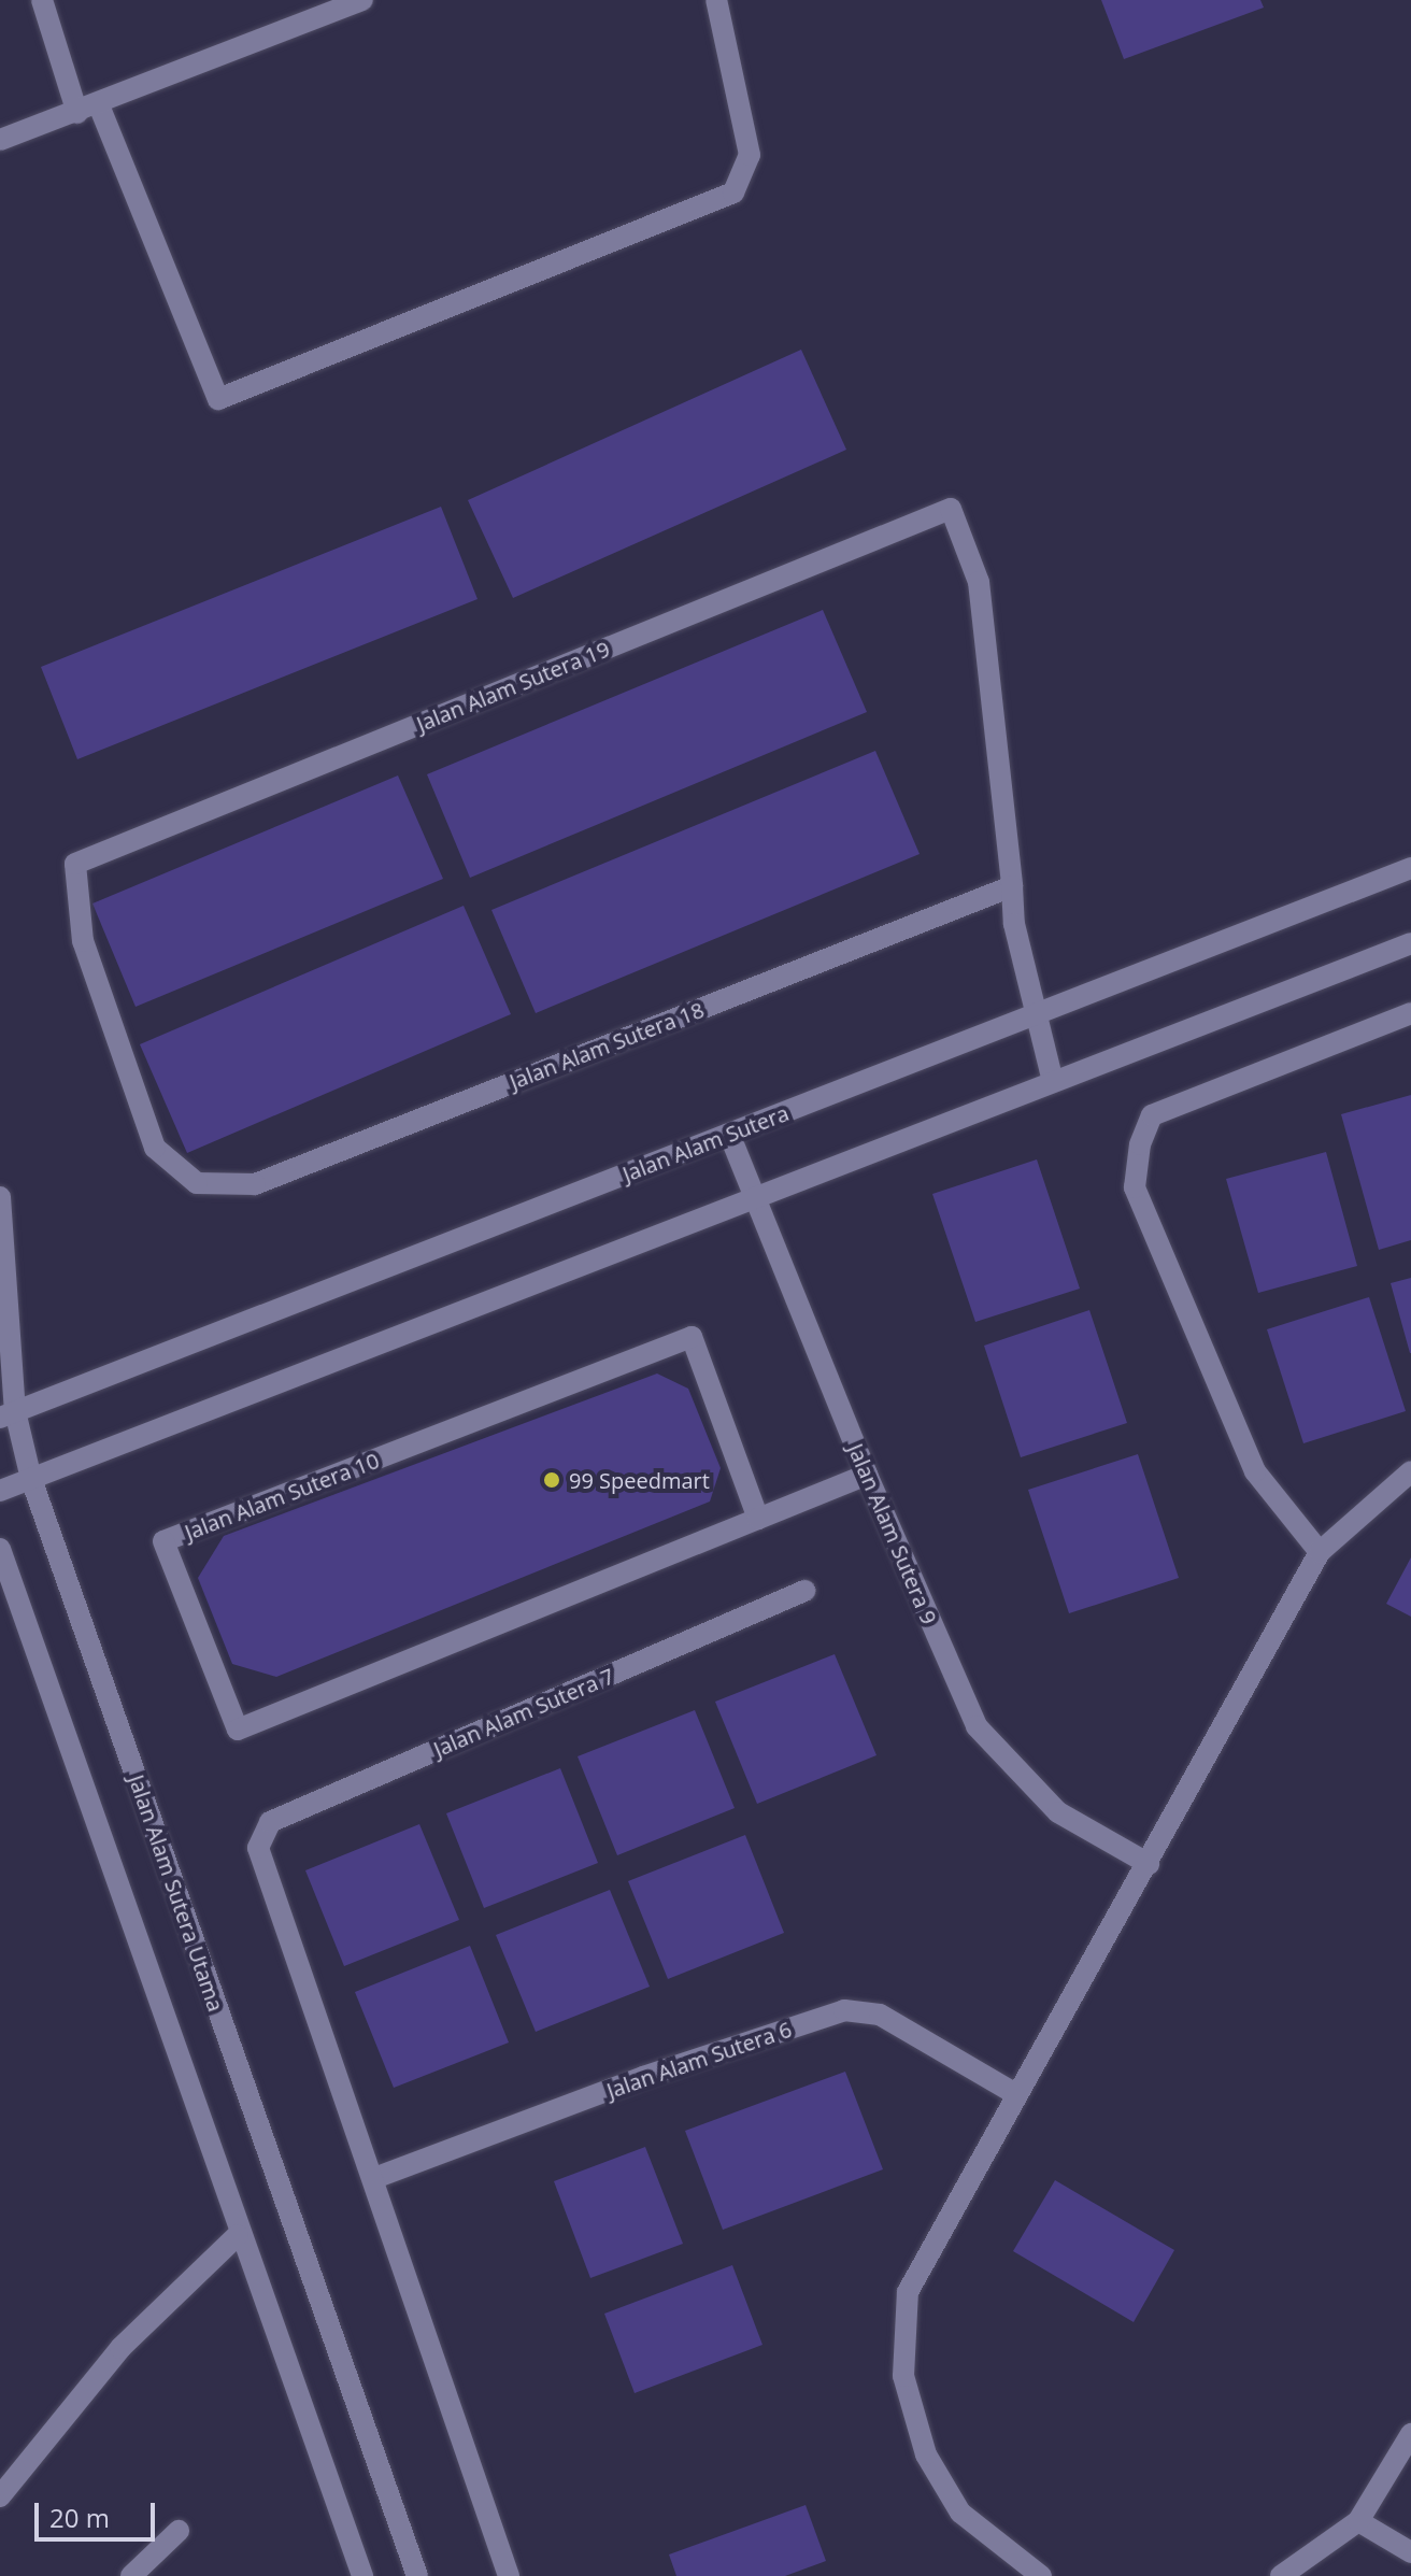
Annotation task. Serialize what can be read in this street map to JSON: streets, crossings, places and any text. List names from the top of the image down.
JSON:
{
  "streets": {
    "street": [
      "Jalan Alam Sutera 19",
      "Jalan Alam Sutera 18",
      "Jalan Alam Sutera",
      "Jalan Alam Sutera 10",
      "Jalan Alam Sutera 9",
      "Jalan Alam Sutera 7",
      "Jalan Alam Sutera Utama",
      "Jalan Alam Sutera 6"
    ]
  },
  "crossings": [
    ["Jalan Alam Sutera 19", "Jalan Alam Sutera 18"],
    ["Jalan Alam Sutera", "Jalan Alam Sutera 9"],
    ["Jalan Alam Sutera", "Jalan Alam Sutera Utama"],
    ["Jalan Alam Sutera 10", "Jalan Alam Sutera 9"],
    ["Jalan Alam Sutera 7", "Jalan Alam Sutera 6"]
  ],
  "places": ["99 Speedmart"],
  "scale_bar": "20 m"
}
